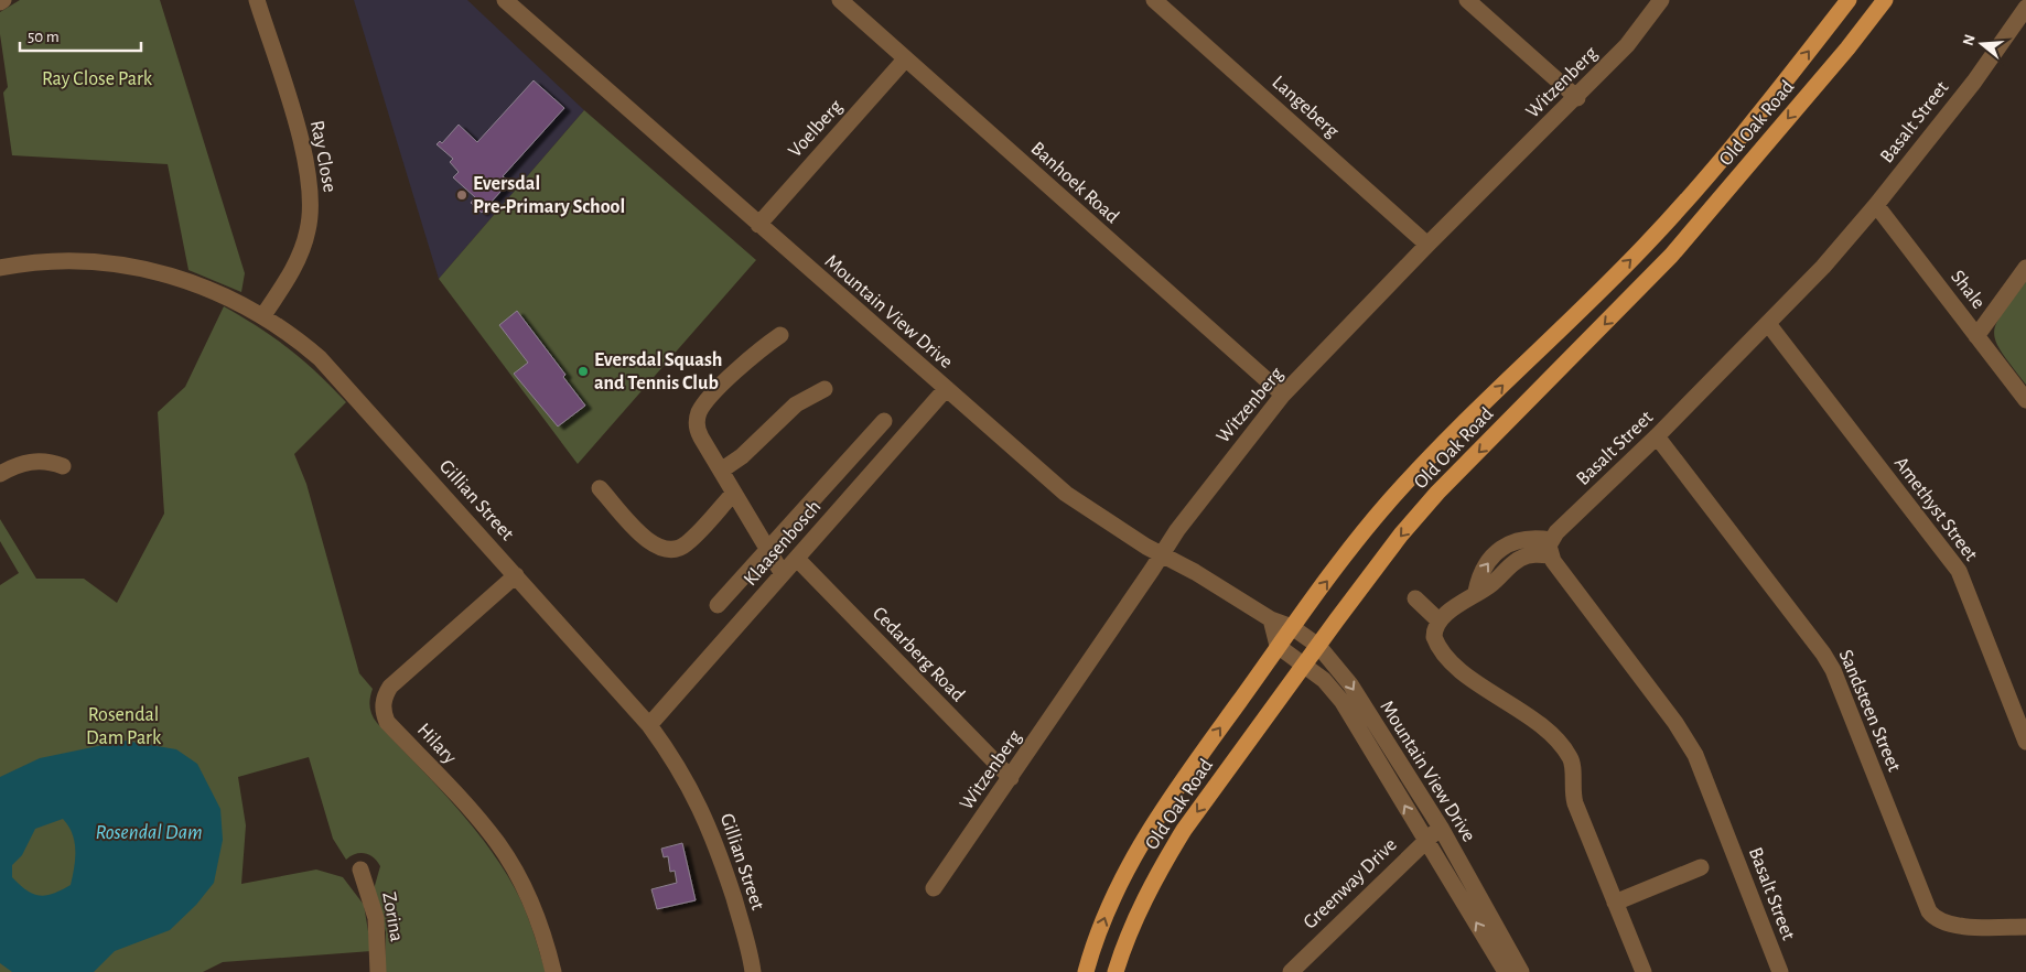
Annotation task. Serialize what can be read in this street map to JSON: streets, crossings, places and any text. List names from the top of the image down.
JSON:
{
  "streets": {
    "main road": ["Old Oak Road"],
    "street": [
      "Witzenberg",
      "Langeberg",
      "Basalt Street",
      "Voelberg",
      "Ray Close",
      "Banhoek Road",
      "Shale",
      "Mountain View Drive",
      "Gillian Street",
      "Amethyst Street",
      "Klaasenbosch",
      "Cedarberg Road",
      "Sandsteen Street",
      "Hilary",
      "Greenway Drive",
      "Zorina"
    ]
  },
  "crossings": [
    ["Witzenberg", "Langeberg"],
    ["Witzenberg", "Banhoek Road"],
    ["Witzenberg", "Mountain View Drive"],
    ["Witzenberg", "Cedarberg Road"],
    ["Basalt Street", "Shale"],
    ["Basalt Street", "Amethyst Street"],
    ["Basalt Street", "Sandsteen Street"],
    ["Old Oak Road", "Mountain View Drive"],
    ["Voelberg", "Banhoek Road"],
    ["Voelberg", "Mountain View Drive"],
    ["Ray Close", "Gillian Street"],
    ["Mountain View Drive", "Klaasenbosch"],
    ["Mountain View Drive", "Greenway Drive"],
    ["Gillian Street", "Klaasenbosch"],
    ["Gillian Street", "Hilary"],
    ["Klaasenbosch", "Cedarberg Road"]
  ],
  "water": ["Rosendal Dam"],
  "parks": ["Ray Close Park", "Rosendal Dam Park"],
  "places": ["Eversdal Pre-Primary School", "Eversdal Squash and Tennis Club"],
  "scale_bar": "50 m",
  "north": "left"
}
